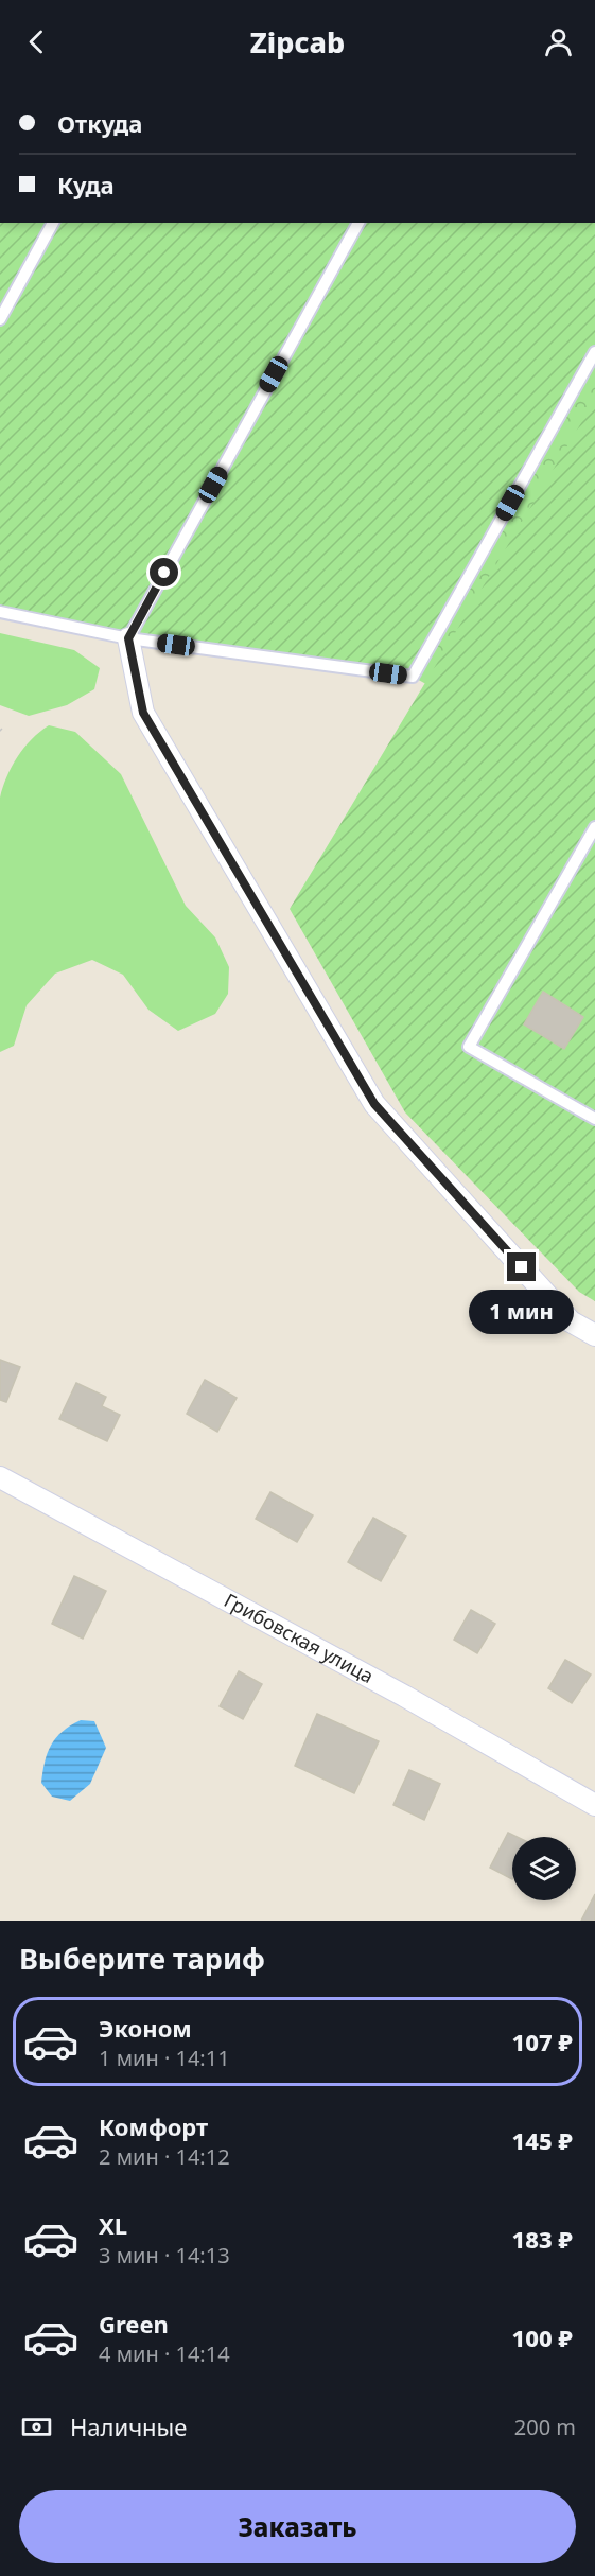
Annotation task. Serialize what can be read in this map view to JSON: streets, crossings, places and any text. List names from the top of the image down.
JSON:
{
  "streets": {
    "street": ["Грибовская улица"]
  },
  "page": {
    "header": "Zipcab",
    "banner": ["Откуда", "Куда"],
    "bubble": "1 мин",
    "heading": "Выберите тариф",
    "list": [
      {
        "name": "Эконом",
        "note": "1 мин · 14:11",
        "value": "107 ₽"
      },
      {
        "name": "Комфорт",
        "note": "2 мин · 14:12",
        "value": "145 ₽"
      },
      {
        "name": "XL",
        "note": "3 мин · 14:13",
        "value": "183 ₽"
      },
      {
        "name": "Green",
        "note": "4 мин · 14:14",
        "value": "100 ₽"
      }
    ],
    "pay": ["Наличные", "200 m"],
    "buttons": "Заказать"
  }
}
